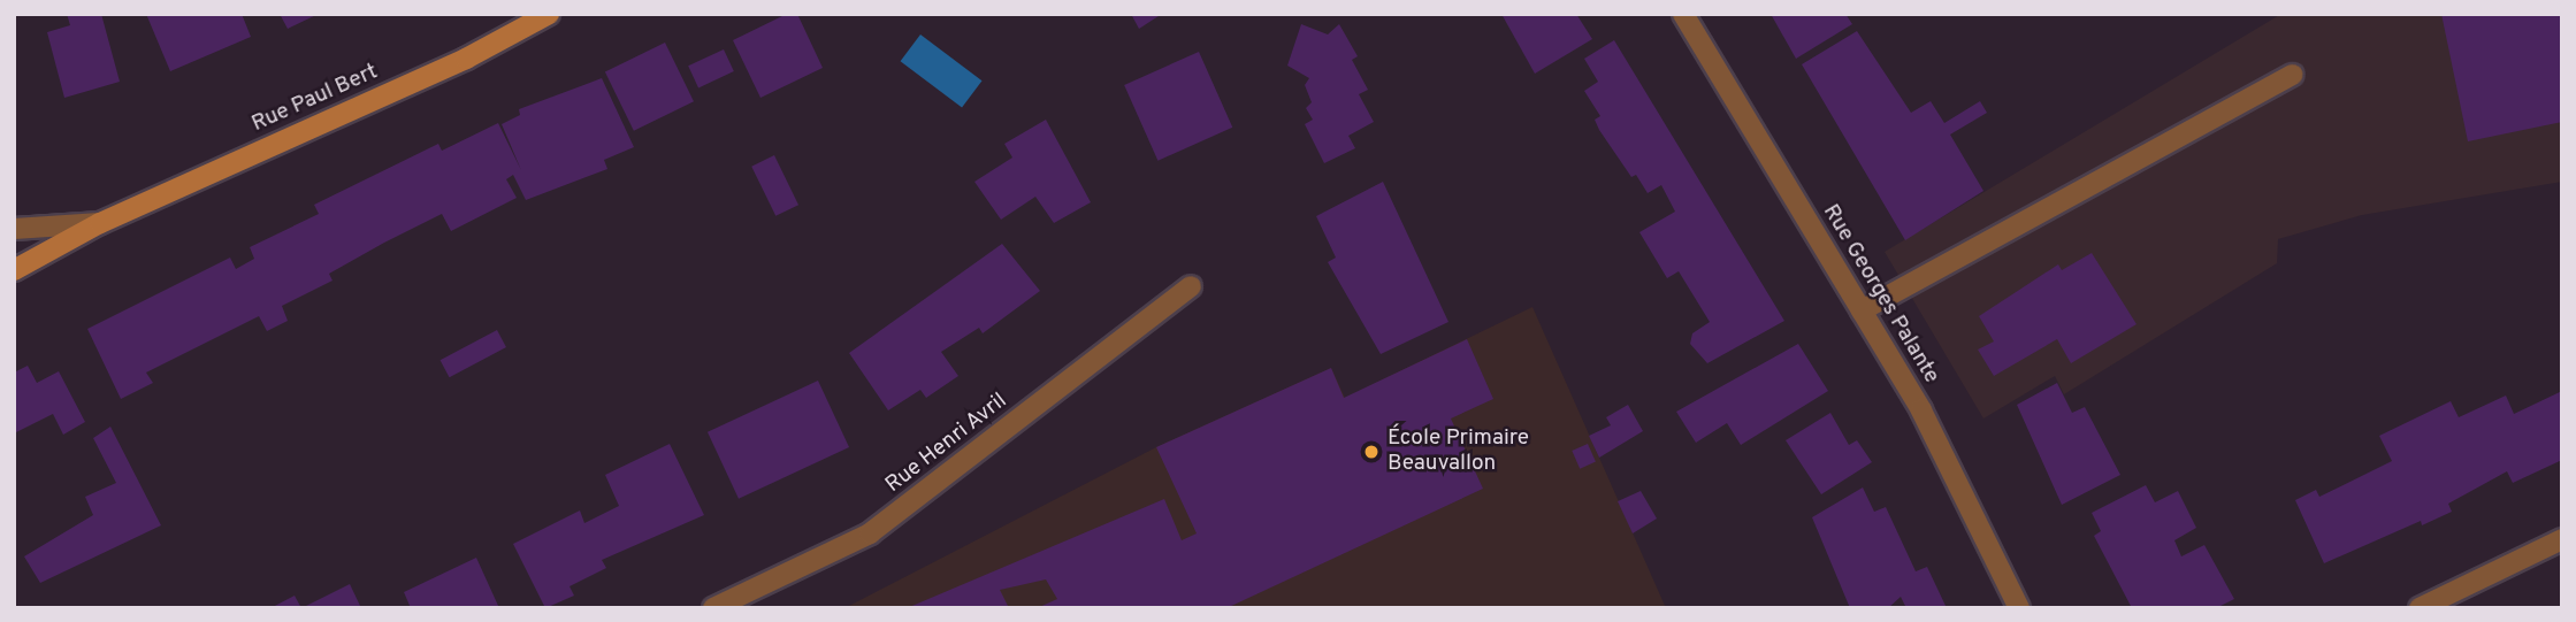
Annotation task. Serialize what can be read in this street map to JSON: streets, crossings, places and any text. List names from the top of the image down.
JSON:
{
  "streets": {
    "main road": ["Rue Paul Bert"],
    "street": ["Rue Georges Palante", "Rue Henri Avril"]
  },
  "places": ["École Primaire Beauvallon"]
}
